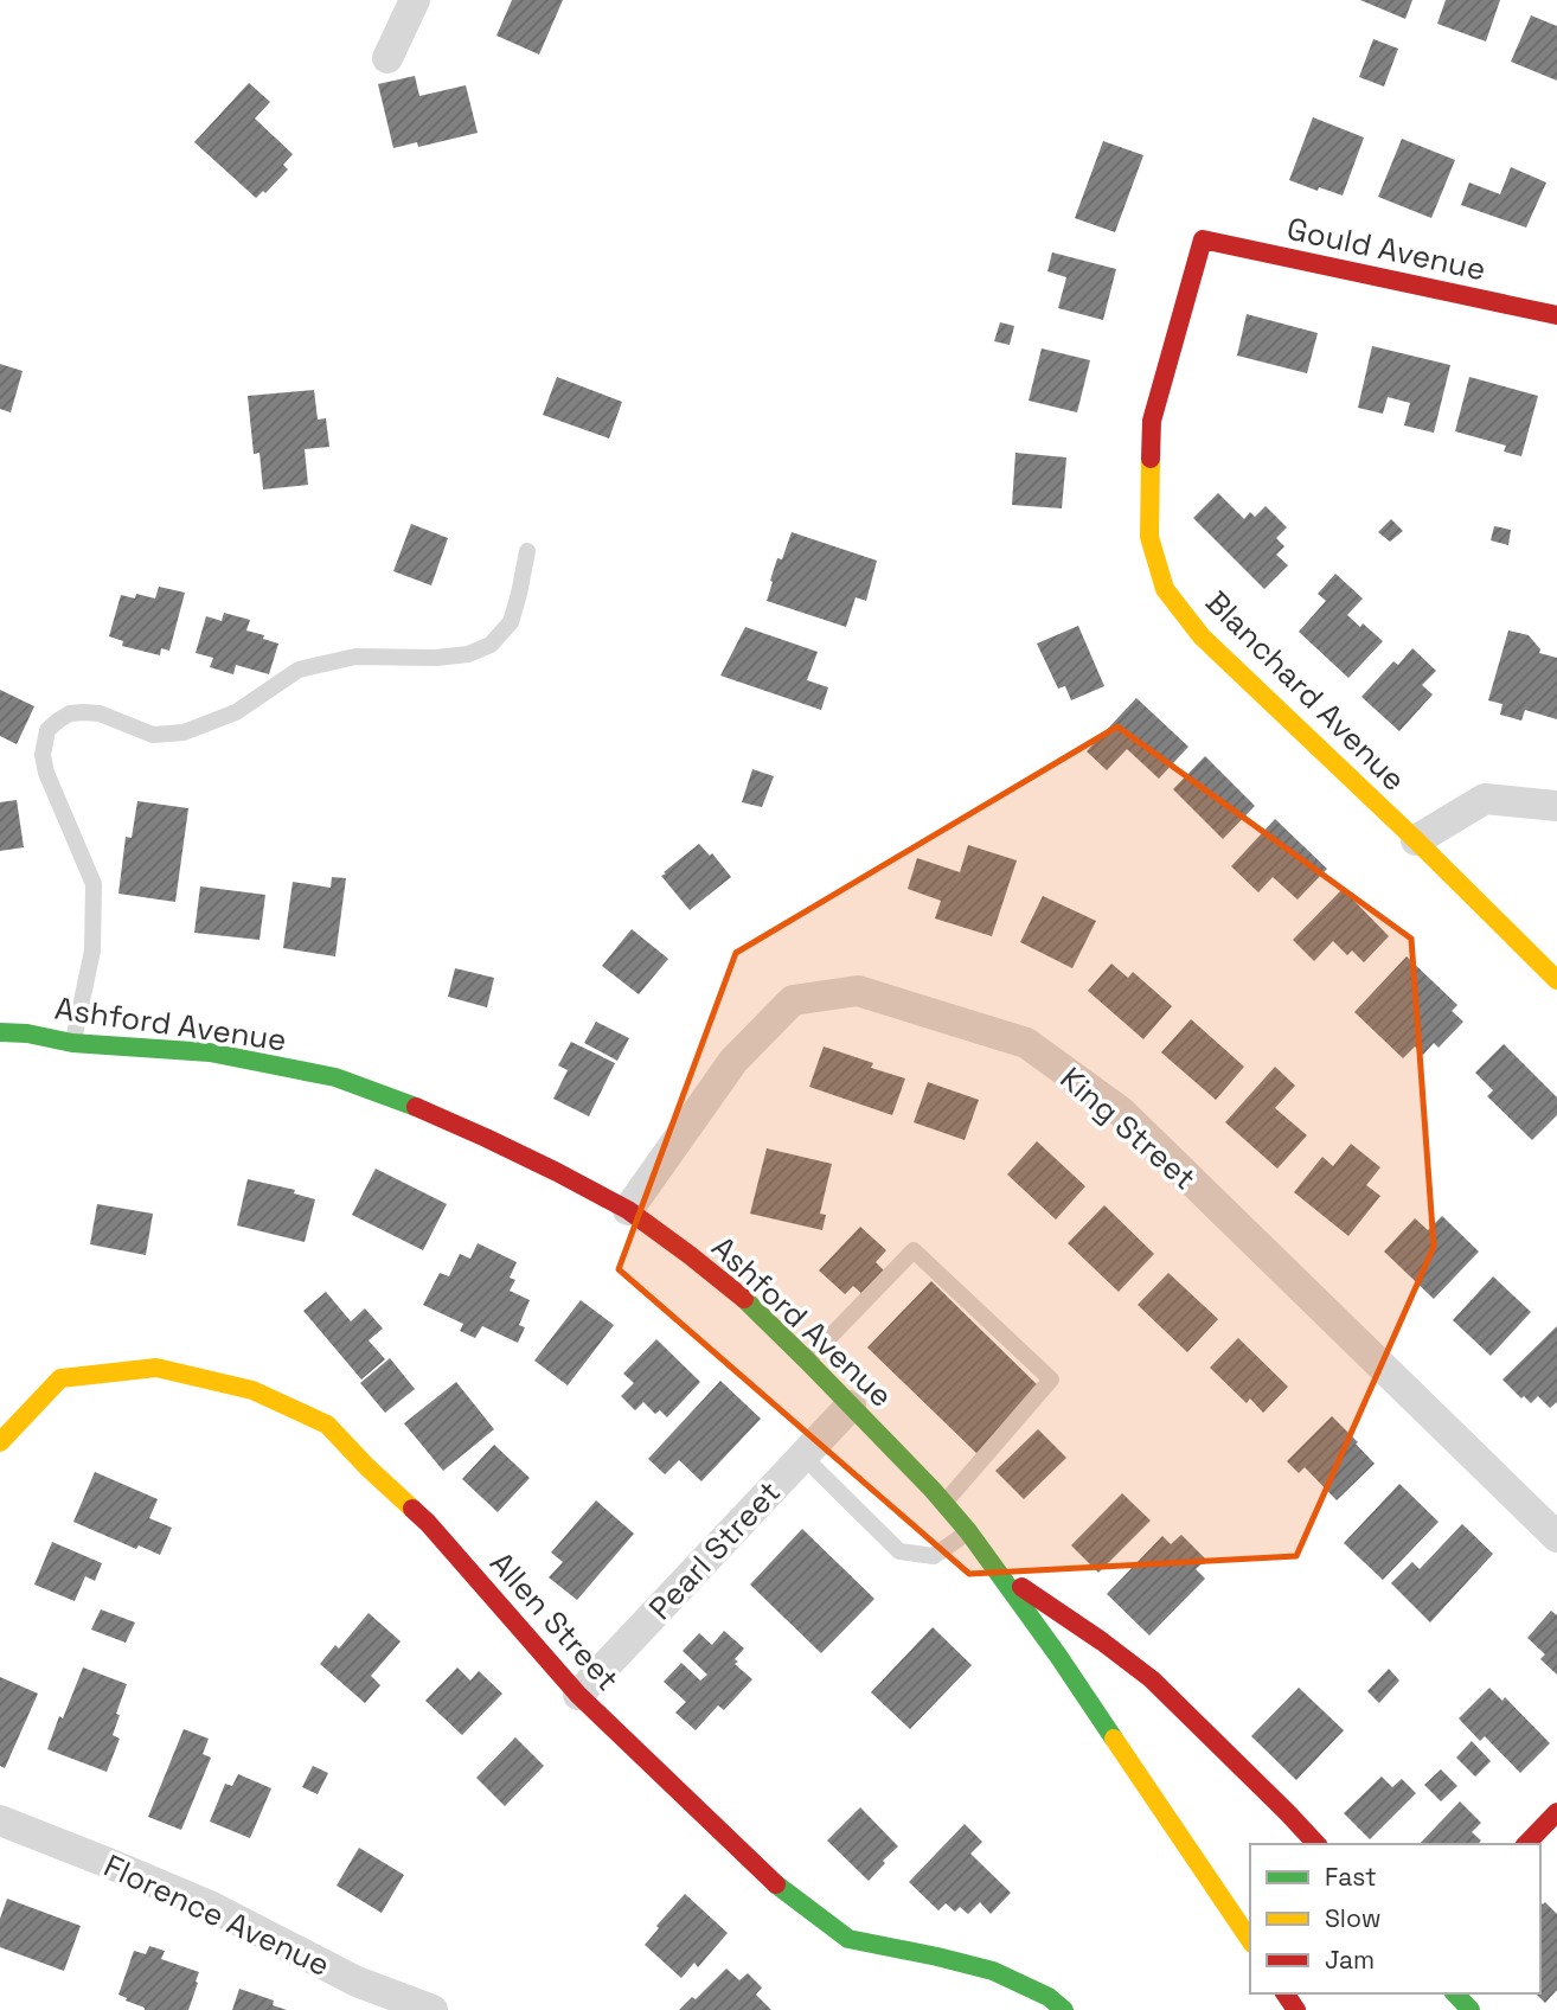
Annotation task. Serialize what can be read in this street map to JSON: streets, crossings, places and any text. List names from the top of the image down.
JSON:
{
  "streets": {
    "street": [
      "Gould Avenue",
      "Blanchard Avenue",
      "Ashford Avenue",
      "King Street",
      "Pearl Street",
      "Allen Street",
      "Florence Avenue"
    ]
  },
  "crossings": [
    ["Gould Avenue", "Blanchard Avenue"],
    ["Ashford Avenue", "King Street"],
    ["Ashford Avenue", "Pearl Street"],
    ["Pearl Street", "Allen Street"]
  ],
  "legend": ["Fast", "Slow", "Jam"]
}
